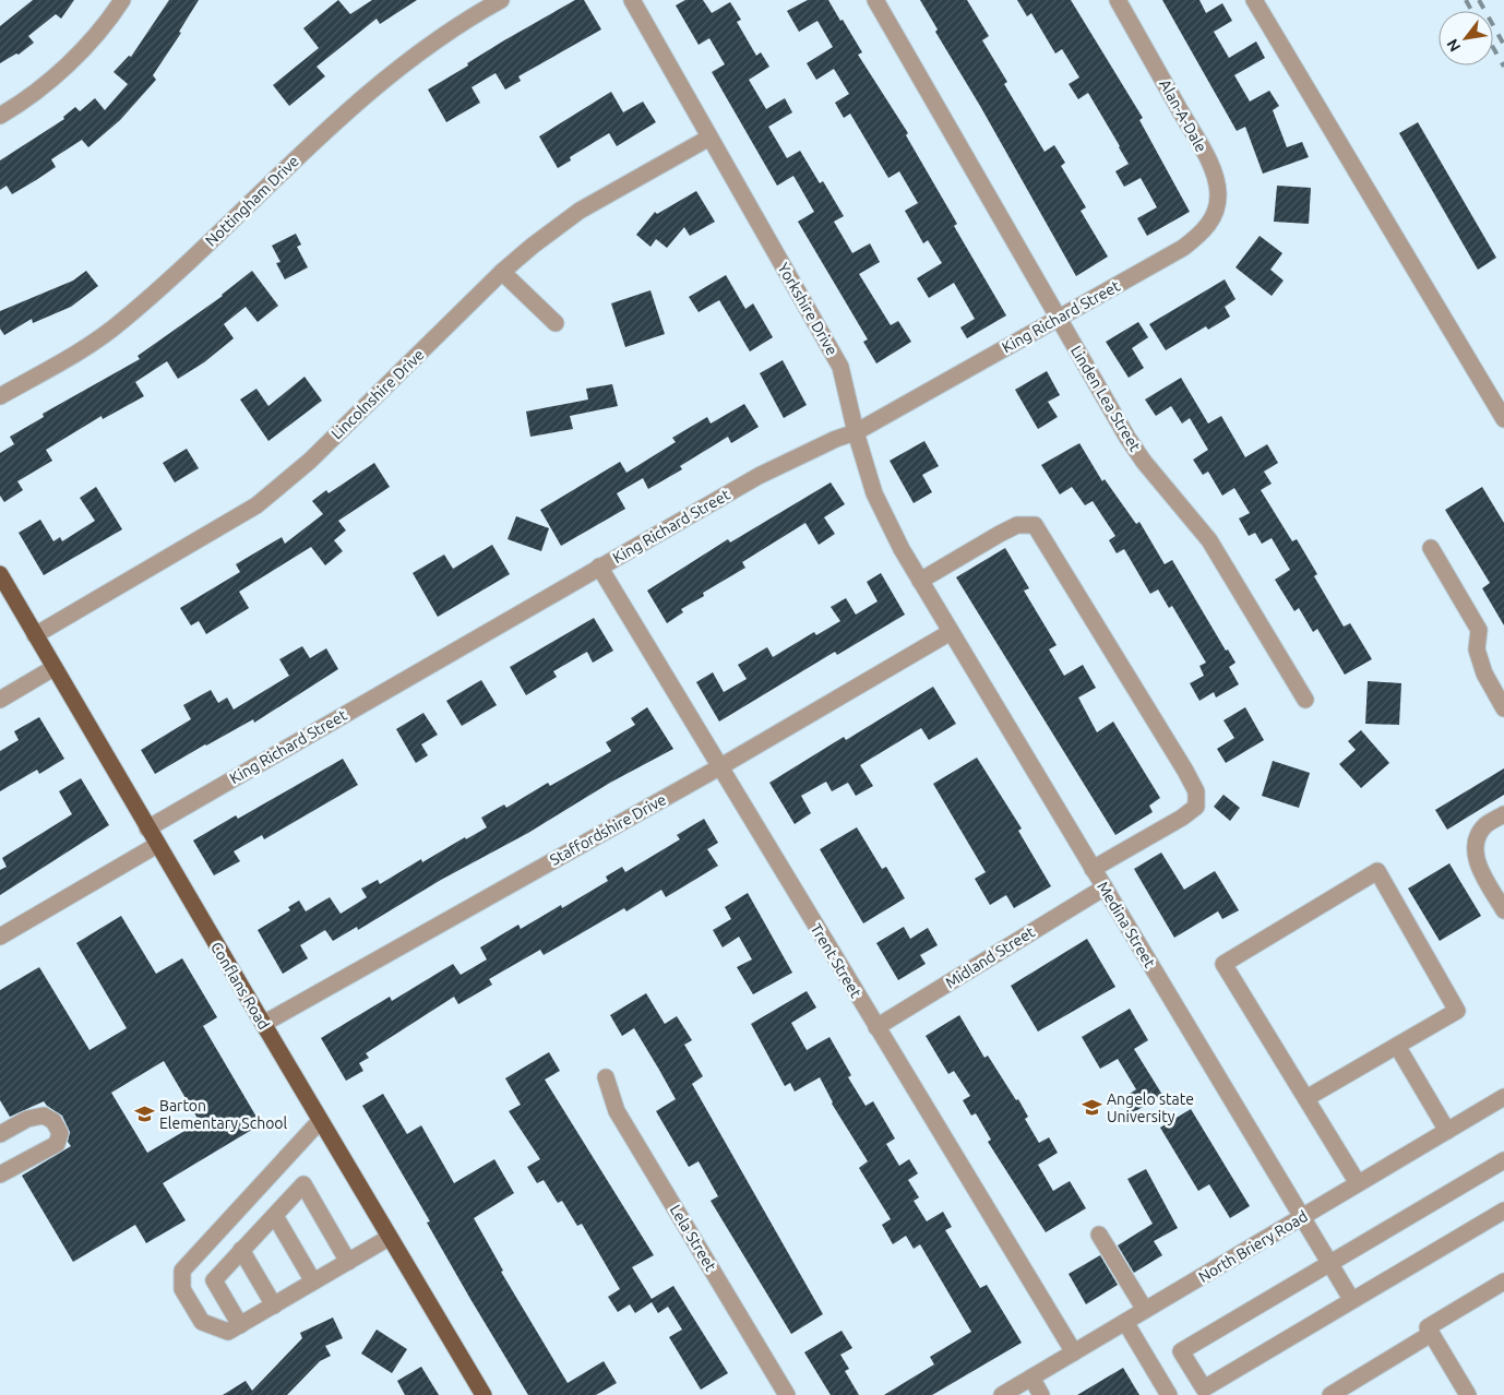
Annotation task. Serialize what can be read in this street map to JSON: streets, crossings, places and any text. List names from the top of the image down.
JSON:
{
  "streets": {
    "main road": ["Conflans Road"],
    "street": [
      "Alan-A-Dale",
      "Nottingham Drive",
      "Yorkshire Drive",
      "King Richard Street",
      "Lincolnshire Drive",
      "Linden Lea Street",
      "Staffordshire Drive",
      "Medina Street",
      "Midland Street",
      "Trent Street",
      "Lela Street",
      "North Briery Road"
    ]
  },
  "crossings": [
    ["Alan-A-Dale", "King Richard Street"],
    ["Yorkshire Drive", "King Richard Street"],
    ["Yorkshire Drive", "Lincolnshire Drive"],
    ["Yorkshire Drive", "Staffordshire Drive"],
    ["Yorkshire Drive", "Medina Street"],
    ["King Richard Street", "Linden Lea Street"],
    ["King Richard Street", "Trent Street"],
    ["King Richard Street", "Conflans Road"],
    ["Lincolnshire Drive", "Conflans Road"],
    ["Staffordshire Drive", "Medina Street"],
    ["Staffordshire Drive", "Trent Street"],
    ["Staffordshire Drive", "Conflans Road"],
    ["Medina Street", "Midland Street"],
    ["Medina Street", "North Briery Road"],
    ["Midland Street", "Trent Street"],
    ["Trent Street", "North Briery Road"]
  ],
  "places": {
    "school or university": ["Angelo state University", "Barton Elementary School"]
  },
  "north": "bottom left"
}
